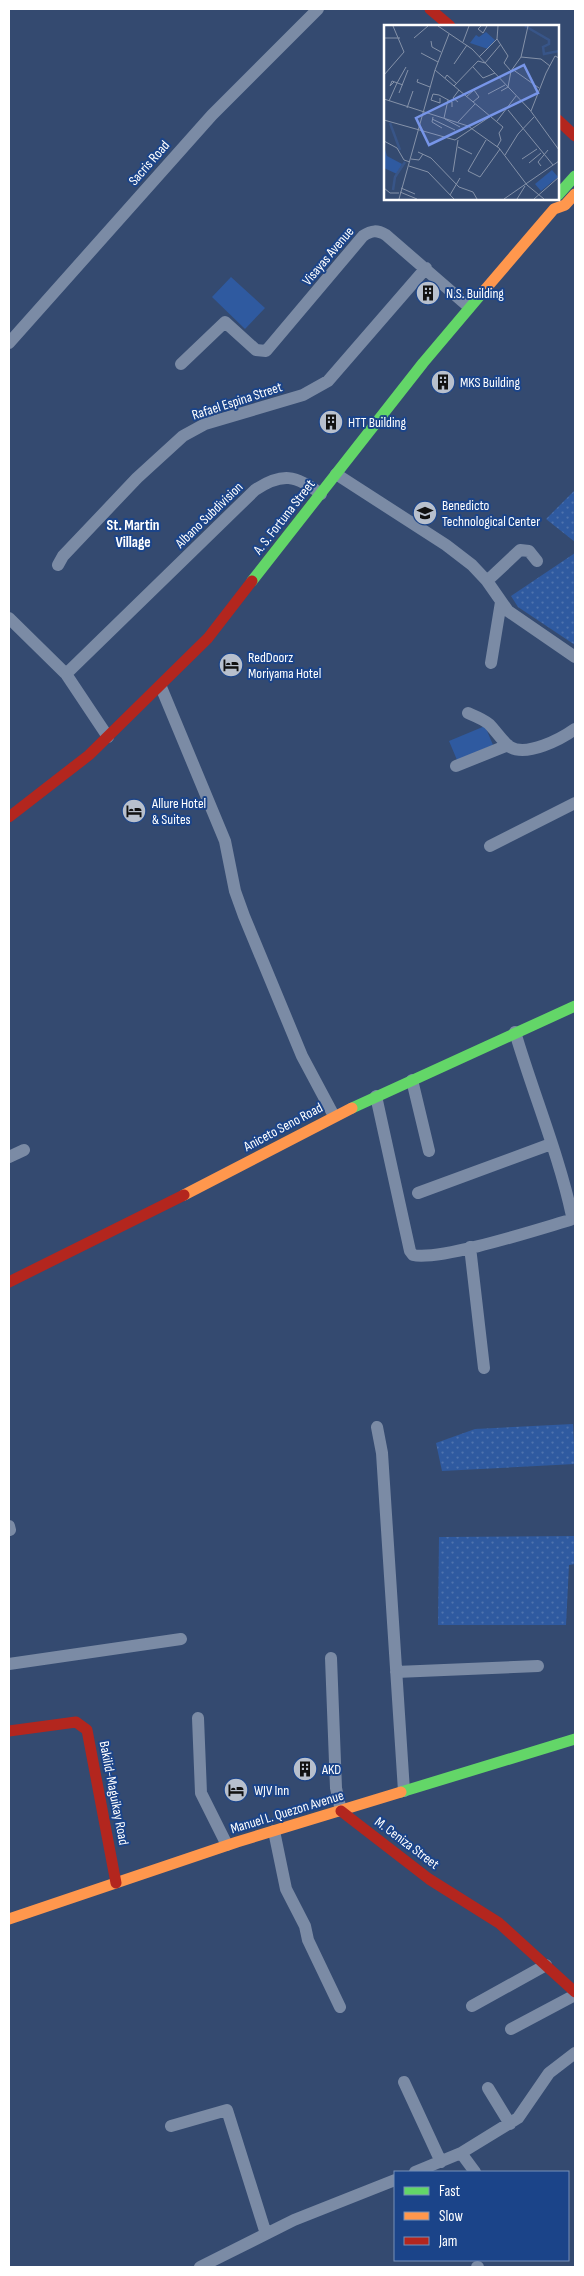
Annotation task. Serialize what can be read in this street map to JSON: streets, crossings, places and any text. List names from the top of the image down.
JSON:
{
  "streets": {
    "main road": [
      "A. S. Fortuna Street",
      "Aniceto Seno Road",
      "Bakilid-Maguikay Road",
      "Manuel L. Quezon Avenue",
      "M. Ceniza Street"
    ],
    "street": [
      "Sacris Road",
      "Visayas Avenue",
      "Rafael Espina Street",
      "Albano Subdivision"
    ]
  },
  "crossings": [
    ["Visayas Avenue", "Rafael Espina Street"],
    ["Visayas Avenue", "A. S. Fortuna Street"],
    ["Albano Subdivision", "A. S. Fortuna Street"],
    ["Bakilid-Maguikay Road", "Manuel L. Quezon Avenue"],
    ["Manuel L. Quezon Avenue", "M. Ceniza Street"]
  ],
  "districts": ["St. Martin Village"],
  "places": {
    "building": [
      "N.S. Building",
      "MKS Building",
      "HTT Building",
      "AKD"
    ],
    "school or university": ["Benedicto Technological Center"],
    "hotel": ["RedDoorz Moriyama Hotel", "Allure Hotel & Suites", "WJV Inn"]
  },
  "legend": ["Fast", "Slow", "Jam"]
}
